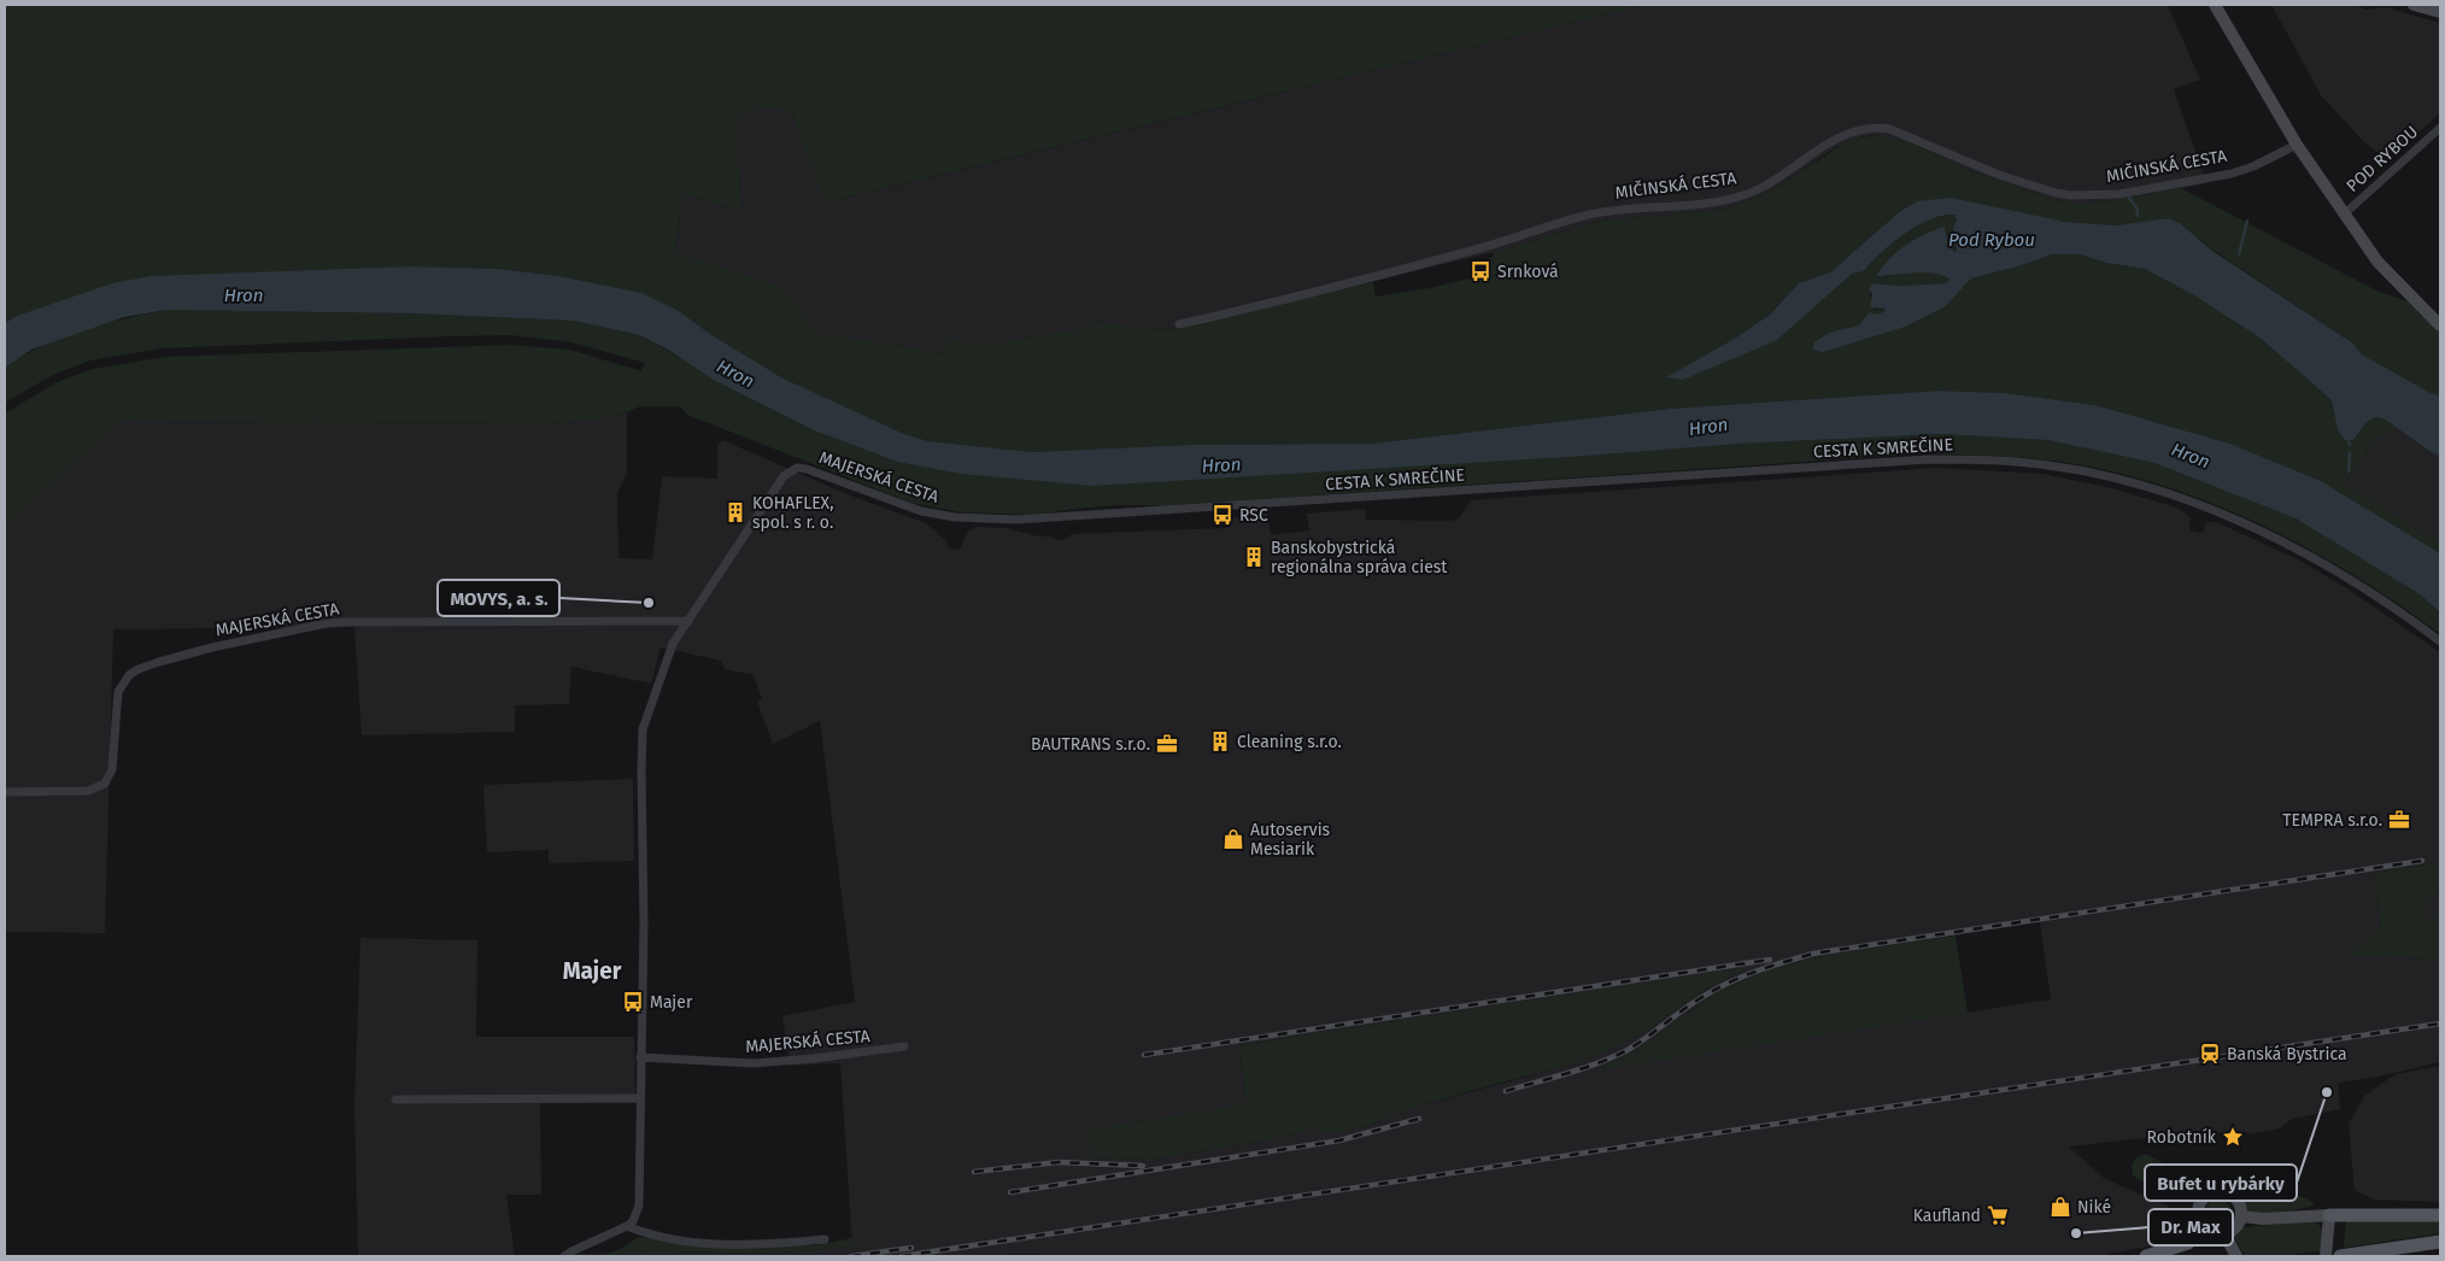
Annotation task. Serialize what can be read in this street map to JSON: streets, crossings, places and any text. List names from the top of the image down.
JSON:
{
  "streets": {
    "street": [
      "POD RYBOU",
      "MIČINSKÁ CESTA",
      "CESTA K SMREČINE",
      "MAJERSKÁ CESTA"
    ]
  },
  "crossings": [
    ["CESTA K SMREČINE", "MAJERSKÁ CESTA"]
  ],
  "districts": ["Majer"],
  "water": ["Pod Rybou", "Hron"],
  "places": {
    "bus stop": ["Srnková", "RSC", "Majer"],
    "building": ["KOHAFLEX, spol. s r. o.", "Banskobystrická regionálna správa ciest", "Cleaning s.r.o."],
    "other": ["MOVYS, a. s.", "Bufet u rybárky", "Dr. Max"],
    "office": ["BAUTRANS s.r.o.", "TEMPRA s.r.o."],
    "shop": ["Autoservis Mesiarik", "Niké"],
    "station": ["Banská Bystrica"],
    "place": ["Robotník"],
    "supermarket": ["Kaufland"]
  }
}
